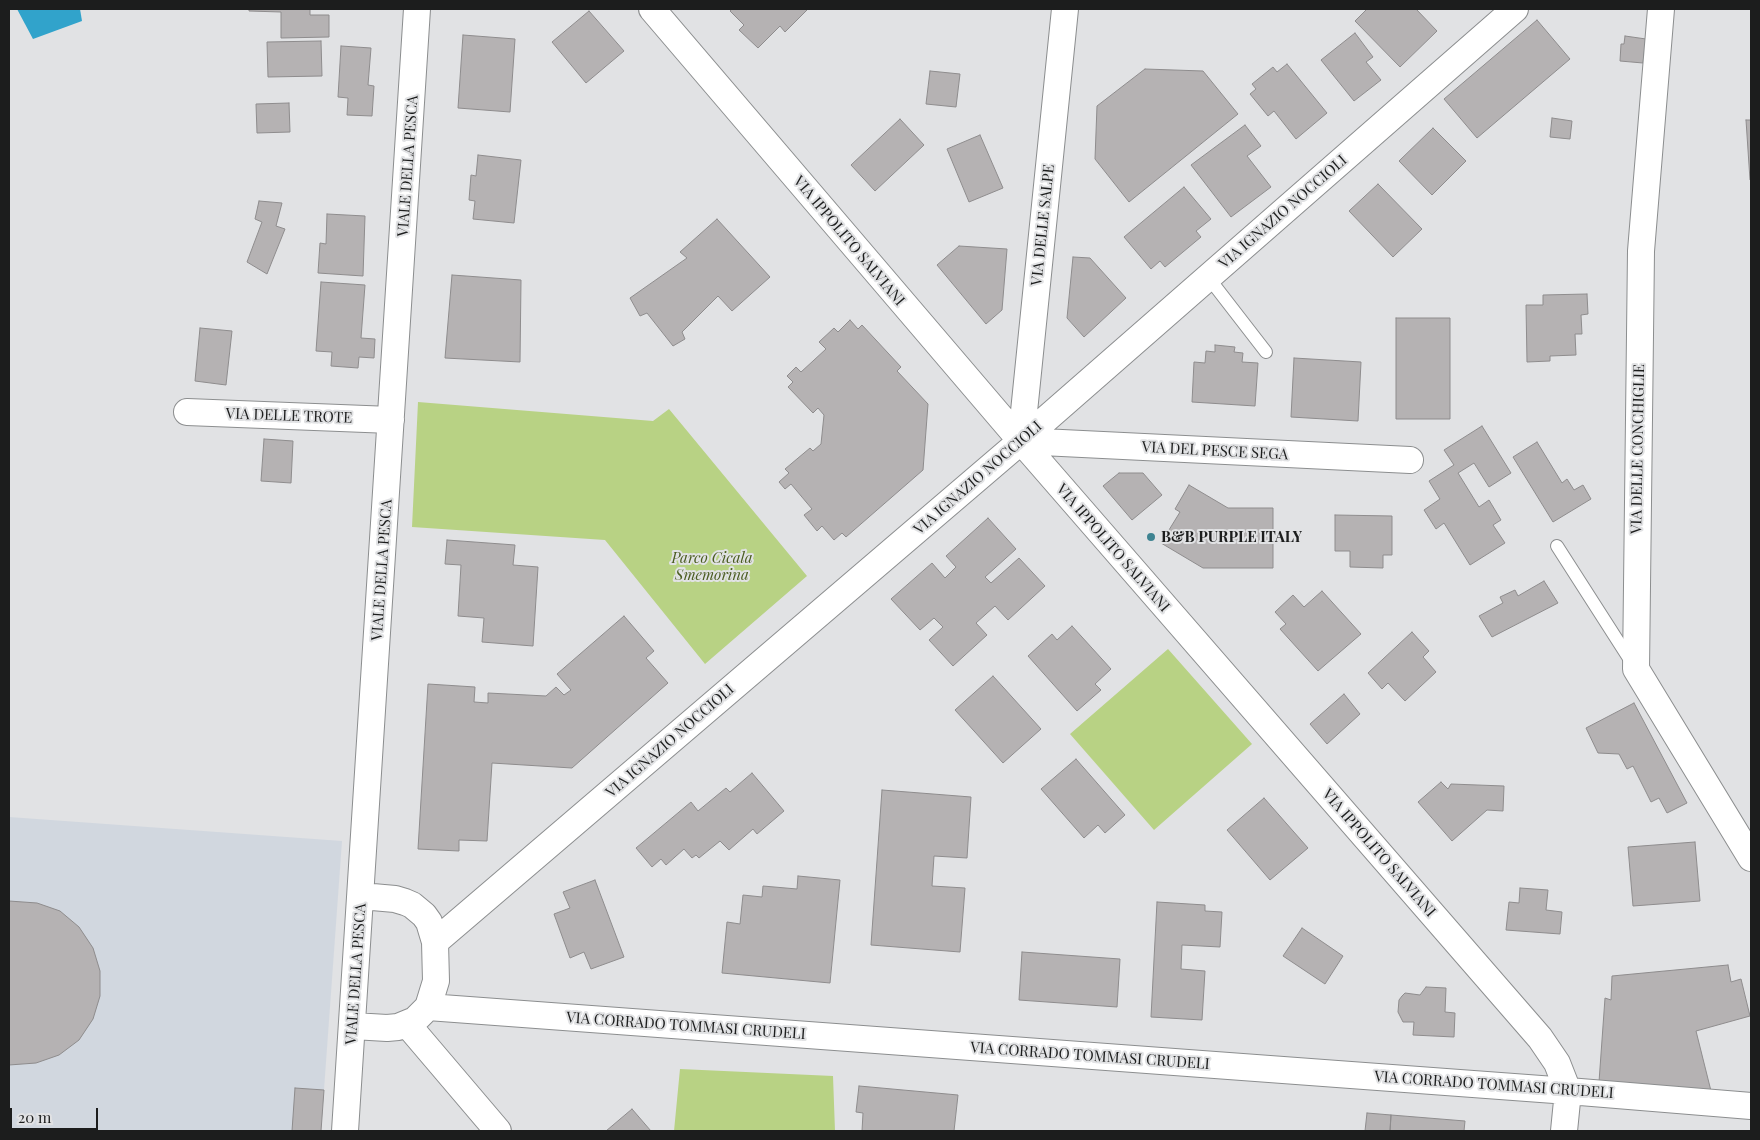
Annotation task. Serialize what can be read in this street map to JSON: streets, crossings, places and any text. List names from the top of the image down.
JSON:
{
  "streets": {
    "street": [
      "VIALE DELLA PESCA",
      "VIA IGNAZIO NOCCIOLI",
      "VIA DELLE SALPE",
      "VIA IPPOLITO SALVIANI",
      "VIA DELLE TROTE",
      "VIA DELLE CONCHIGLIE",
      "VIA DEL PESCE SEGA",
      "VIA CORRADO TOMMASI CRUDELI"
    ]
  },
  "crossings": [
    ["VIALE DELLA PESCA", "VIA DELLE TROTE"],
    ["VIA IGNAZIO NOCCIOLI", "VIA DELLE SALPE"],
    ["VIA IGNAZIO NOCCIOLI", "VIA IPPOLITO SALVIANI"],
    ["VIA IGNAZIO NOCCIOLI", "VIA DEL PESCE SEGA"],
    ["VIA DELLE SALPE", "VIA IPPOLITO SALVIANI"],
    ["VIA DELLE SALPE", "VIA DEL PESCE SEGA"],
    ["VIA IPPOLITO SALVIANI", "VIA DEL PESCE SEGA"],
    ["VIA IPPOLITO SALVIANI", "VIA CORRADO TOMMASI CRUDELI"]
  ],
  "parks": ["Parco Cicala Smemorina"],
  "places": ["B&B PURPLE ITALY"],
  "scale_bar": "20 m"
}
